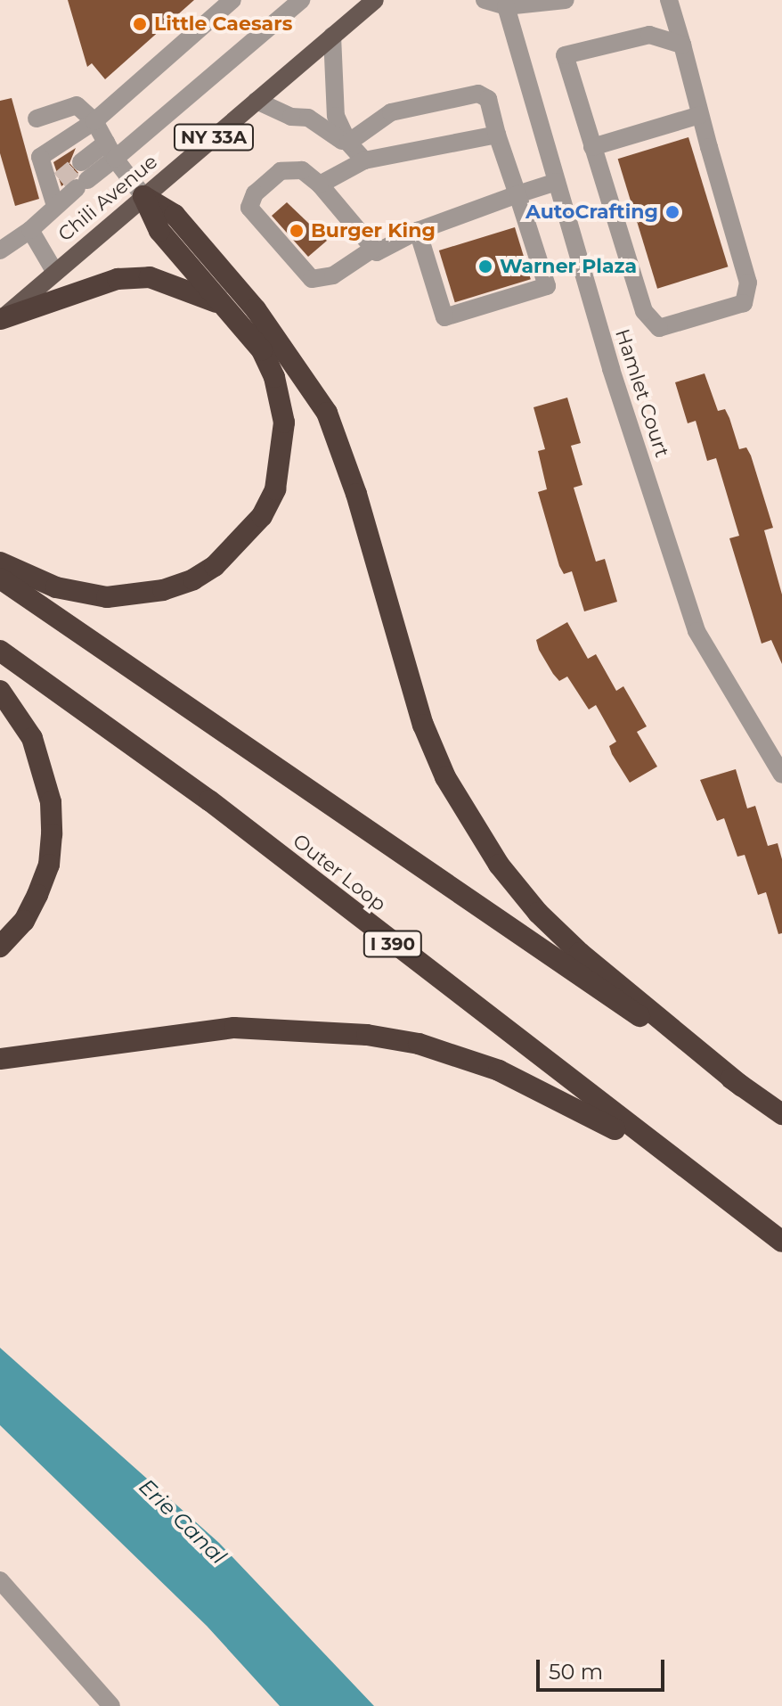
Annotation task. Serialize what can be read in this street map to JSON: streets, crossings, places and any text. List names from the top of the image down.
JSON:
{
  "streets": {
    "highway": ["Outer Loop", "I 390"],
    "main road": ["NY 33A", "Chili Avenue"],
    "street": ["Hamlet Court"]
  },
  "water": ["Erie Canal"],
  "places": [
    "Little Caesars",
    "AutoCrafting",
    "Burger King",
    "Warner Plaza"
  ],
  "scale_bar": "50 m"
}
